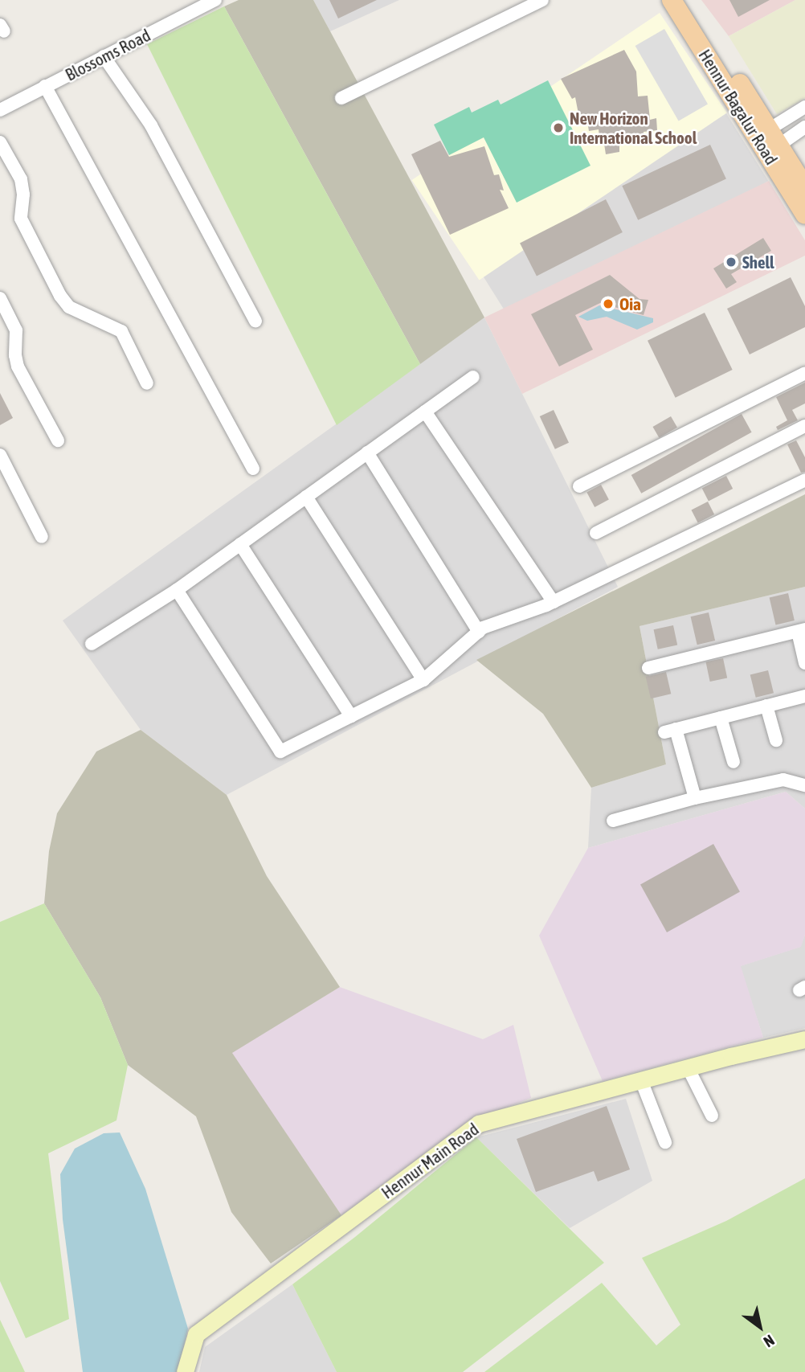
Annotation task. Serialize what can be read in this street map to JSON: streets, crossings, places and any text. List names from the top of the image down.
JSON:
{
  "streets": {
    "main road": ["Hennur Bagalur Road", "Hennur Main Road"],
    "street": ["Blossoms Road"]
  },
  "places": ["New Horizon International School", "Shell", "Oia"],
  "north": "bottom right"
}
